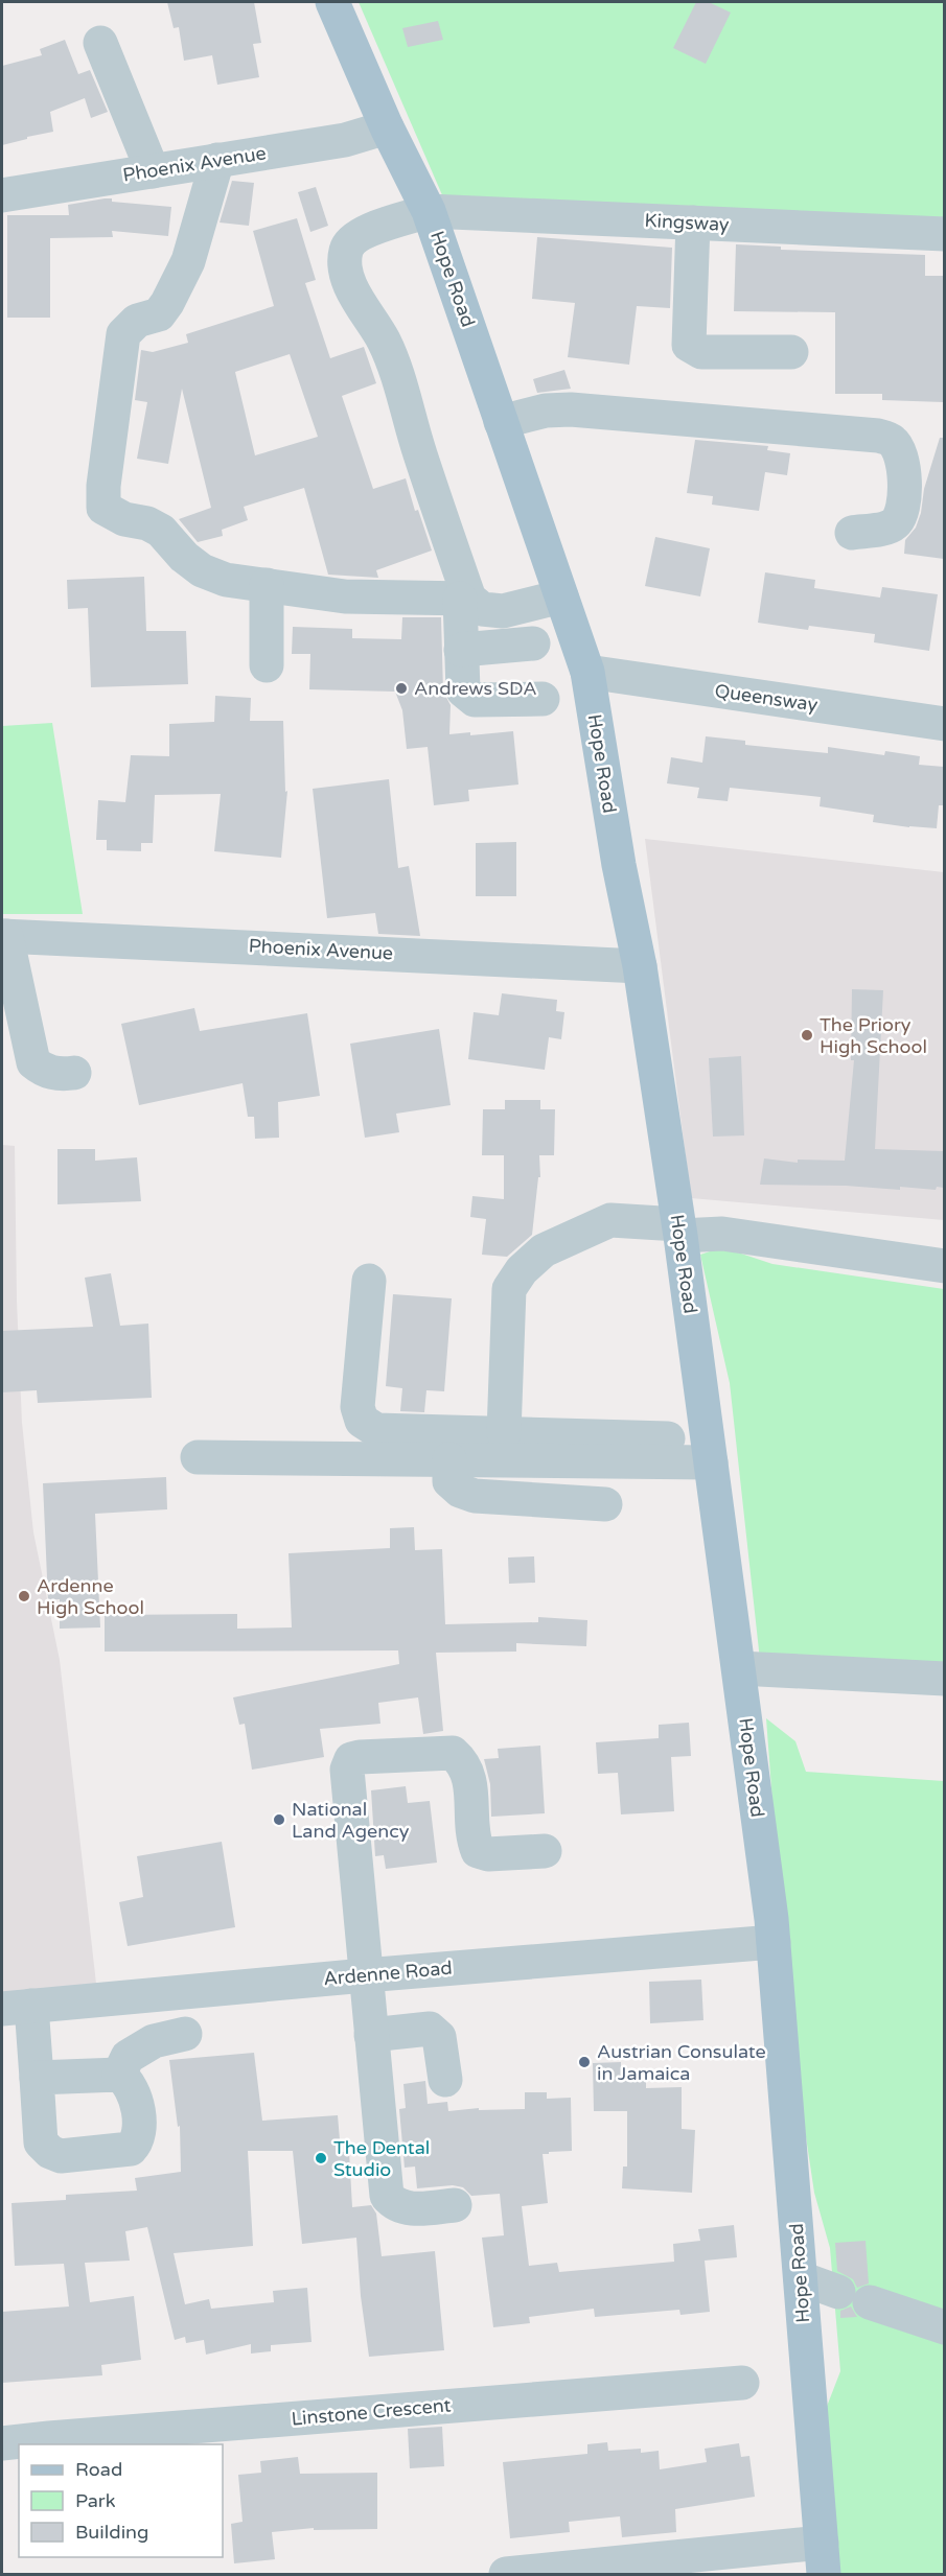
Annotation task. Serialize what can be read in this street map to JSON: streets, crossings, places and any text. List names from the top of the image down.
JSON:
{
  "streets": {
    "main road": ["Hope Road"],
    "street": [
      "Phoenix Avenue",
      "Kingsway",
      "Queensway",
      "Ardenne Road",
      "Linstone Crescent"
    ]
  },
  "crossings": [
    ["Phoenix Avenue", "Hope Road"],
    ["Kingsway", "Hope Road"],
    ["Hope Road", "Queensway"],
    ["Hope Road", "Ardenne Road"]
  ],
  "places": [
    "Andrews SDA",
    "The Priory High School",
    "Ardenne High School",
    "National Land Agency",
    "Austrian Consulate in Jamaica",
    "The Dental Studio"
  ],
  "legend": ["Road", "Park", "Building"]
}
